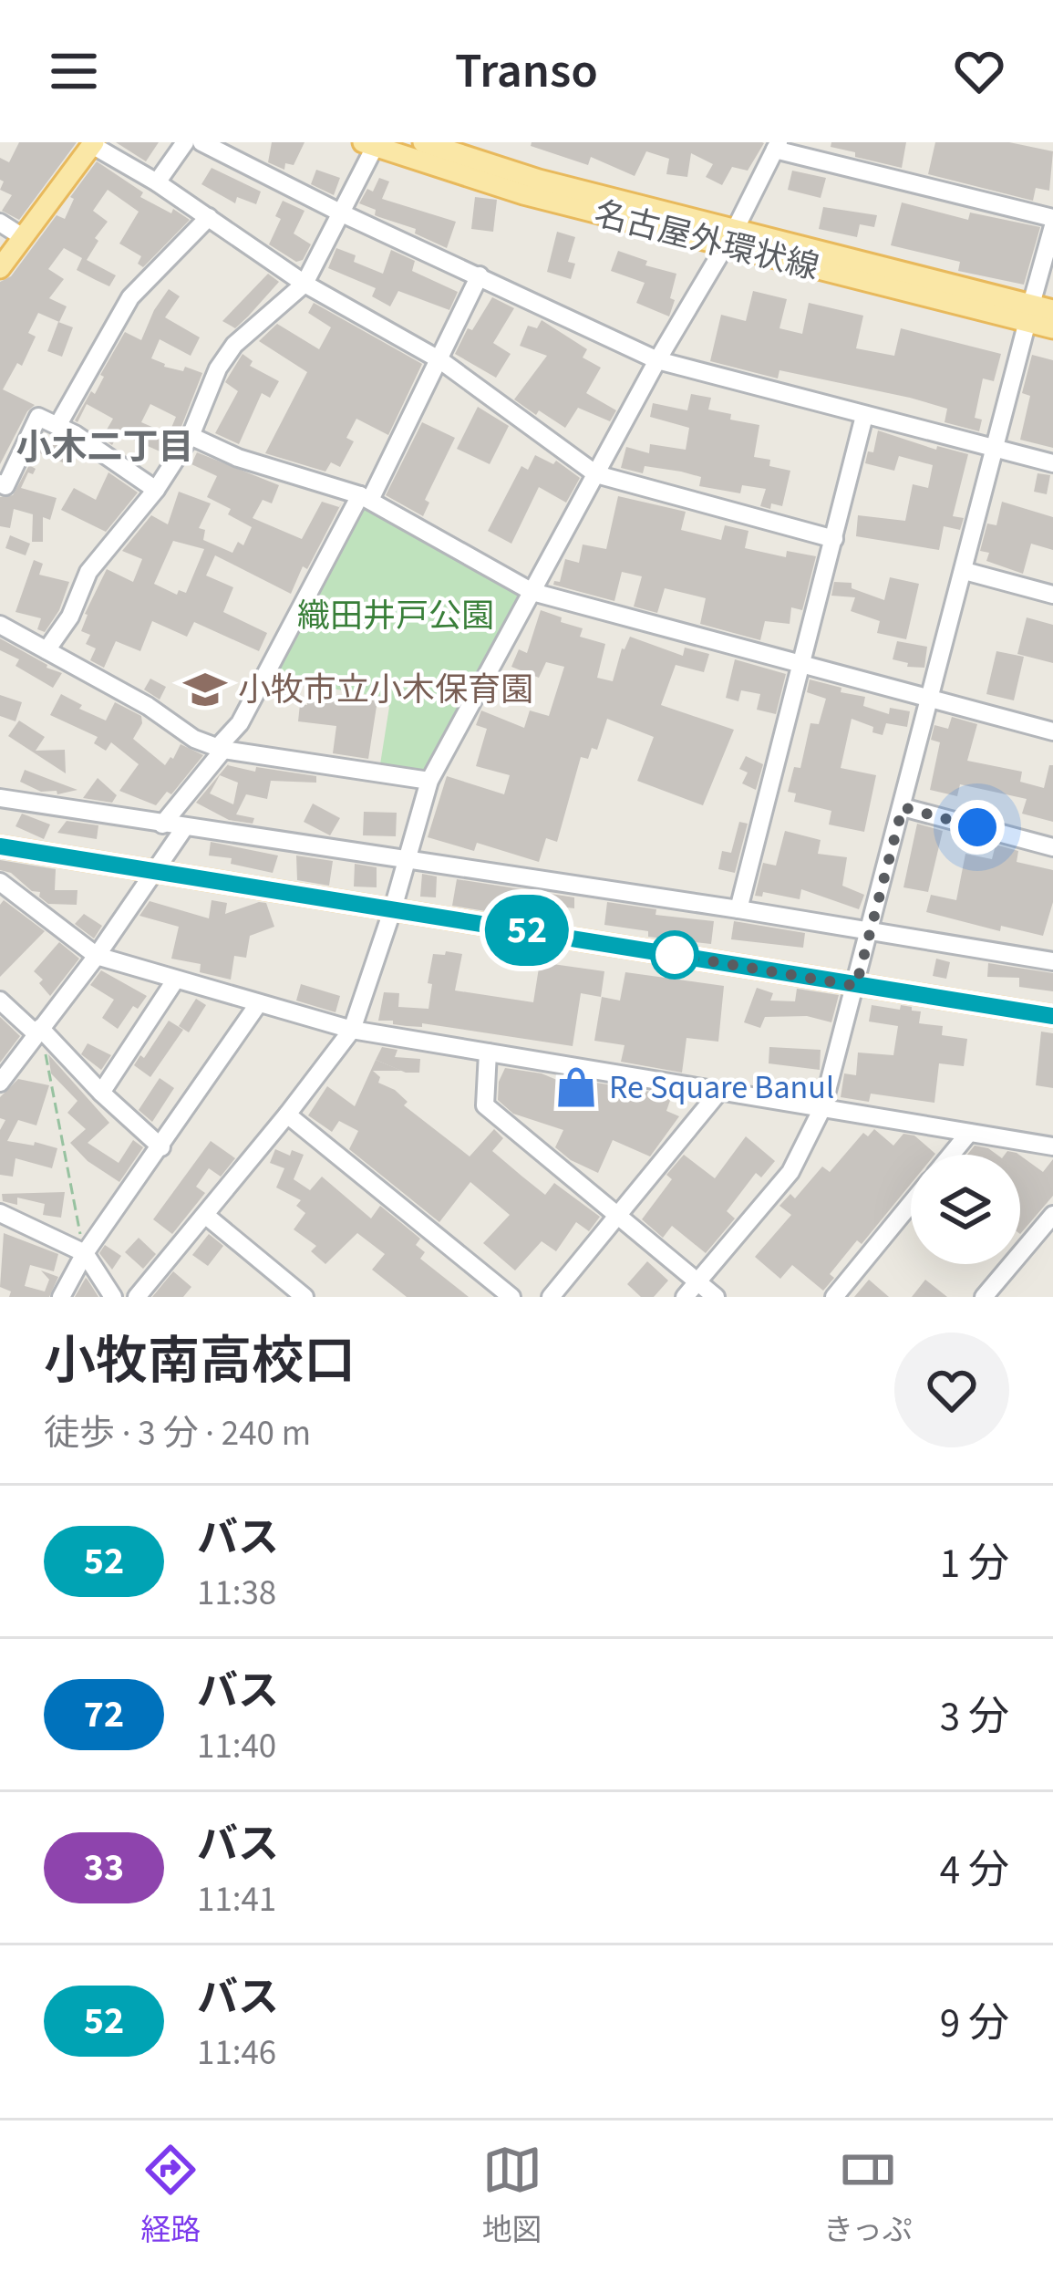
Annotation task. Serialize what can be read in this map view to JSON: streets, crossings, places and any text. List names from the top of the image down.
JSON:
{
  "streets": {
    "main road": ["名古屋外環状線"]
  },
  "districts": ["小木二丁目"],
  "parks": ["織田井戸公園"],
  "places": {
    "school or university": ["小牧市立小木保育園"],
    "shop": ["Re Square Banul"]
  },
  "lines": ["bus line 52"],
  "page": {
    "header": "Transo",
    "on_map": "52",
    "heading": ["小牧南高校口", "徒歩 · 3 分 · 240 m"],
    "list": [
      {
        "mark": "52",
        "name": "バス",
        "note": "11:38",
        "value": "1 分"
      },
      {
        "mark": "72",
        "name": "バス",
        "note": "11:40",
        "value": "3 分"
      },
      {
        "mark": "33",
        "name": "バス",
        "note": "11:41",
        "value": "4 分"
      },
      {
        "mark": "52",
        "name": "バス",
        "note": "11:46",
        "value": "9 分"
      }
    ],
    "tabs": ["経路", "地図", "きっぷ"]
  }
}
